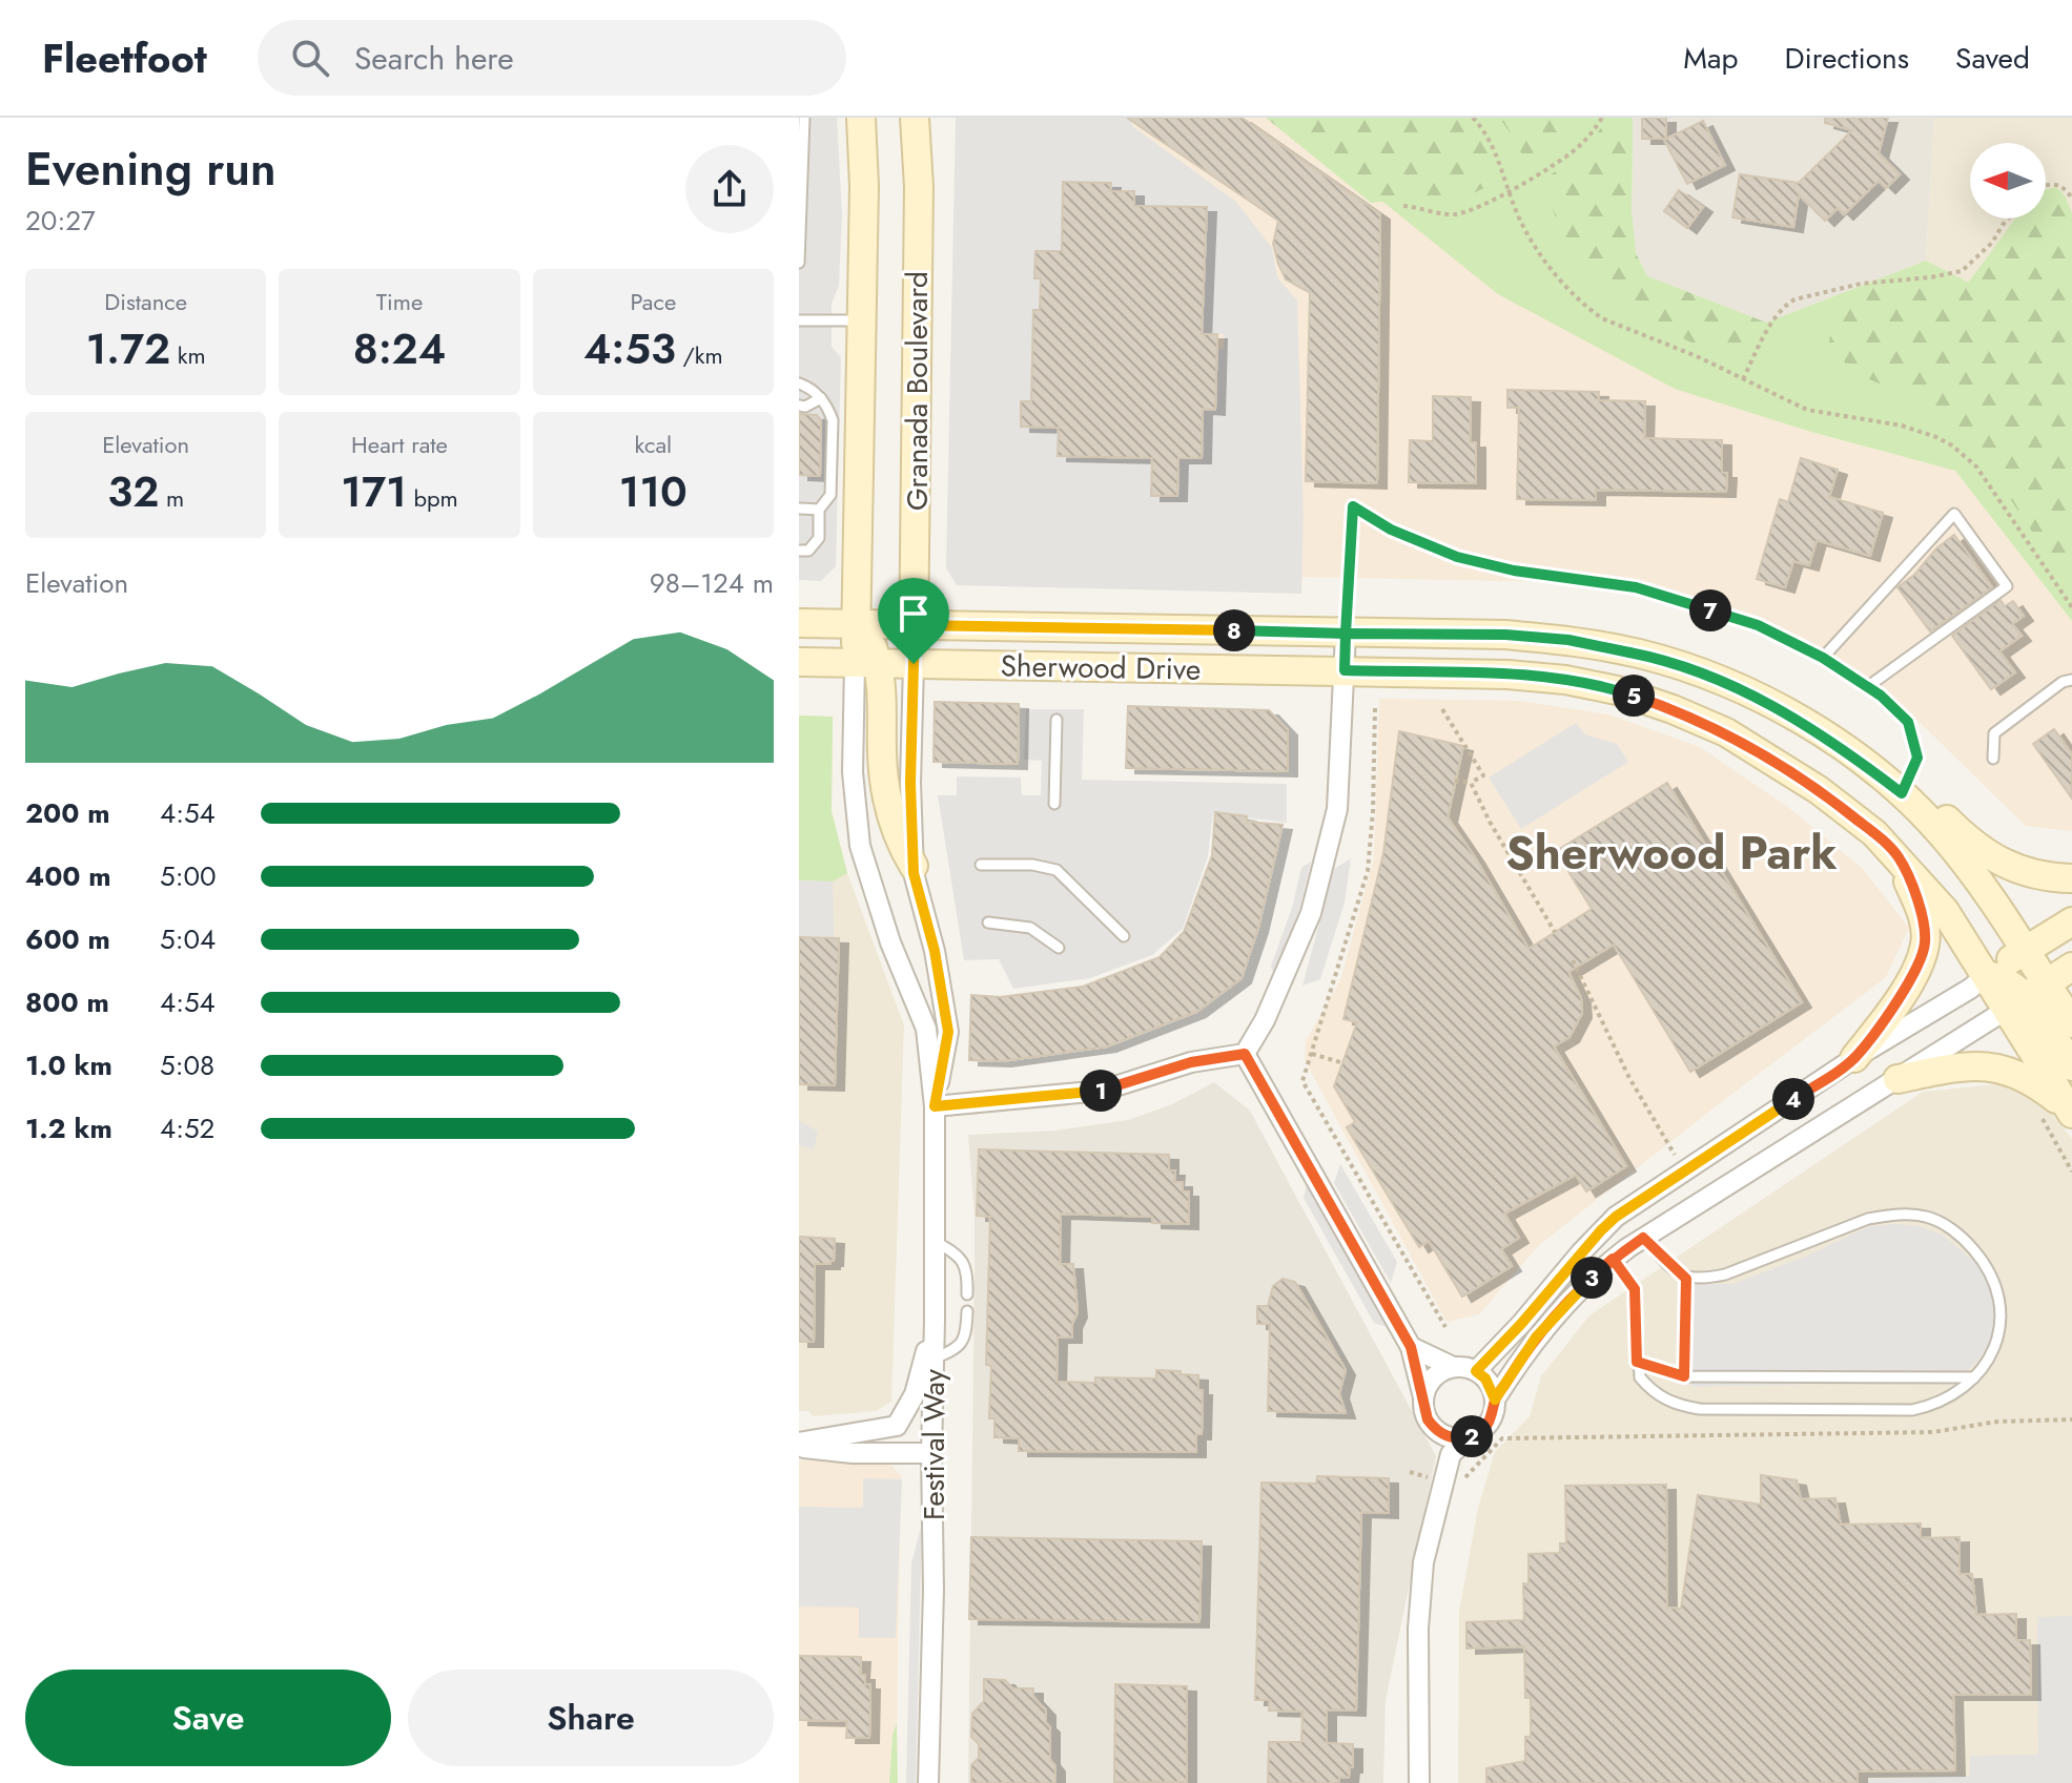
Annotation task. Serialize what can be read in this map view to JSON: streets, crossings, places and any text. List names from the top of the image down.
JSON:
{
  "streets": {
    "main road": ["Granada Boulevard", "Sherwood Drive"],
    "street": ["Festival Way"]
  },
  "crossings": [
    ["Granada Boulevard", "Sherwood Drive"],
    ["Granada Boulevard", "Festival Way"],
    ["Sherwood Drive", "Festival Way"]
  ],
  "districts": ["Sherwood Park"],
  "north": "left",
  "page": {
    "header": "Fleetfoot",
    "search": "Search here",
    "nav": ["Map", "Directions", "Saved"],
    "heading": ["Evening run", "20:27"],
    "stats": [
      ["Distance", "1.72 km"],
      ["Time", "8:24"],
      ["Pace", "4:53 /km"],
      ["Elevation", "32 m"],
      ["Heart rate", "171 bpm"],
      ["kcal", "110"]
    ],
    "chart": ["Elevation", "98–124 m"],
    "pins": [
      "7",
      "8",
      "5",
      "1",
      "4",
      "3",
      "2"
    ],
    "list": [
      {
        "name": "200 m",
        "note": "4:54"
      },
      {
        "name": "400 m",
        "note": "5:00"
      },
      {
        "name": "600 m",
        "note": "5:04"
      },
      {
        "name": "800 m",
        "note": "4:54"
      },
      {
        "name": "1.0 km",
        "note": "5:08"
      },
      {
        "name": "1.2 km",
        "note": "4:52"
      }
    ],
    "buttons": ["Save", "Share"]
  }
}
